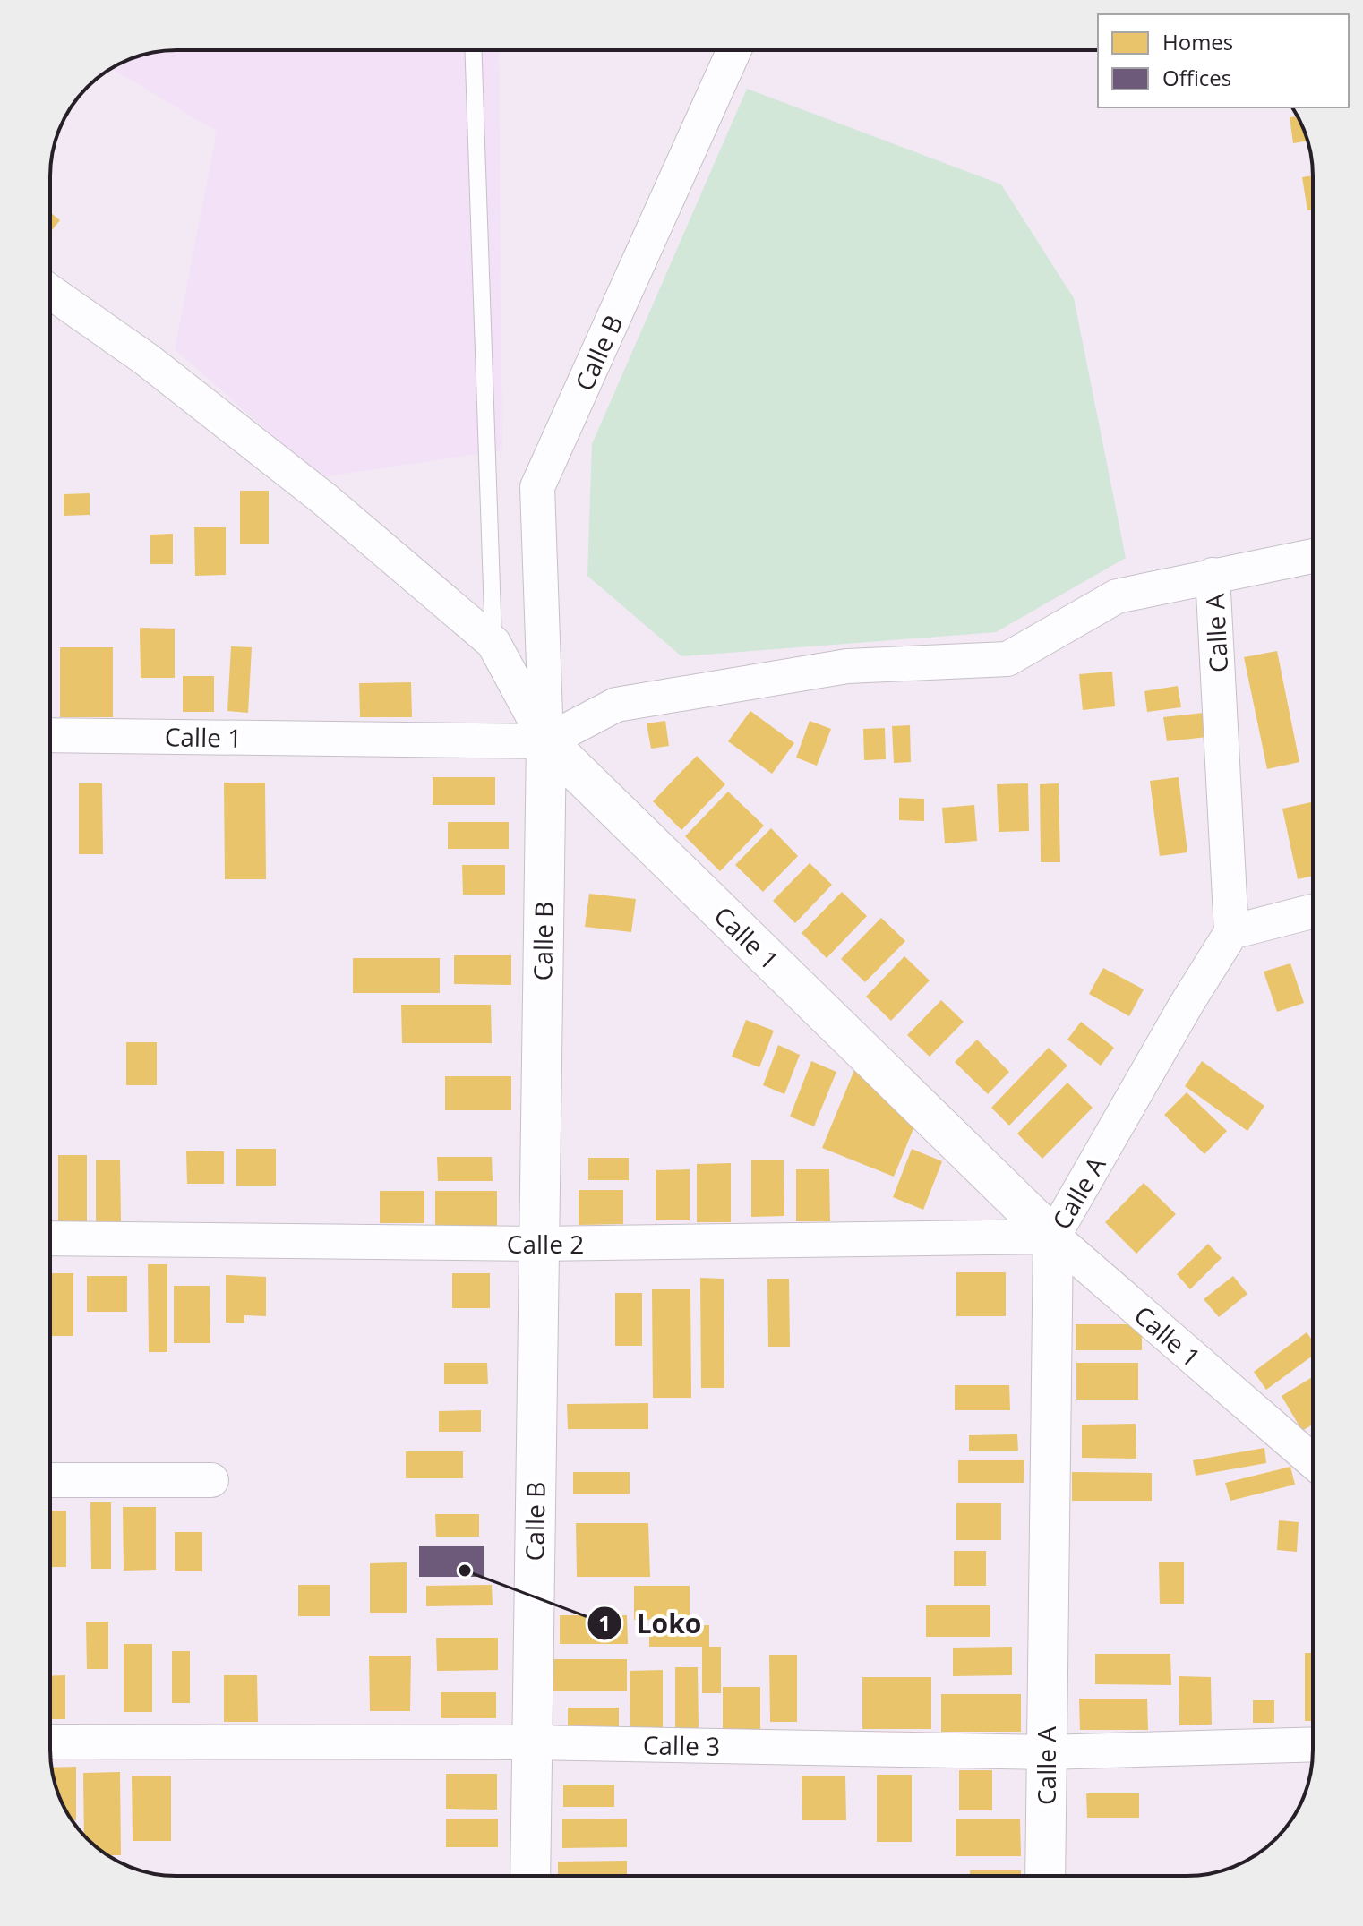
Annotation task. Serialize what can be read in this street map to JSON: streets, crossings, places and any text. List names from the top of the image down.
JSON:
{
  "streets": {
    "street": [
      "Calle B",
      "Calle A",
      "Calle 1",
      "Calle 2",
      "Calle 3"
    ]
  },
  "crossings": [
    ["Calle B", "Calle 1"],
    ["Calle B", "Calle 2"],
    ["Calle B", "Calle 3"],
    ["Calle A", "Calle 1"],
    ["Calle A", "Calle 2"],
    ["Calle A", "Calle 3"],
    ["Calle 1", "Calle 2"]
  ],
  "places": ["Loko"],
  "legend": ["Homes", "Offices"]
}
